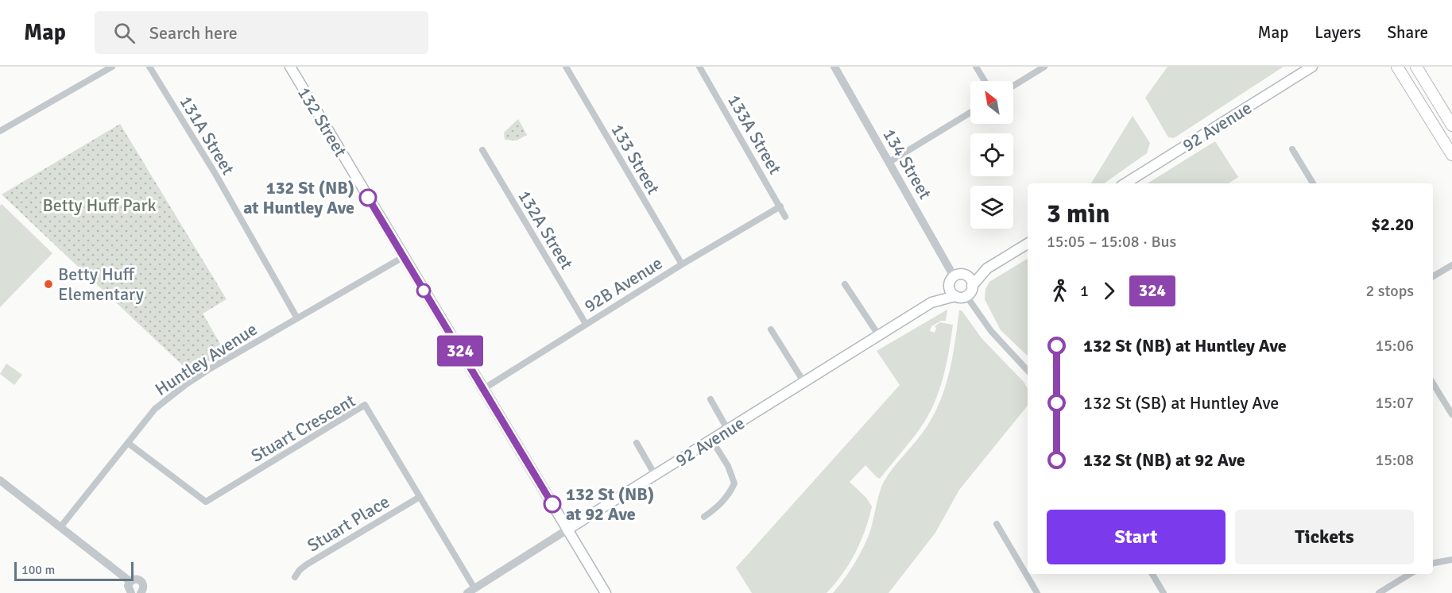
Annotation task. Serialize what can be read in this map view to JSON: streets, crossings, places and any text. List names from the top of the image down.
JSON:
{
  "streets": {
    "main road": ["132 Street", "92 Avenue"],
    "street": [
      "133A Street",
      "131A Street",
      "133 Street",
      "134 Street",
      "132A Street",
      "92B Avenue",
      "Huntley Avenue",
      "Stuart Crescent",
      "Stuart Place"
    ]
  },
  "crossings": [
    ["132 Street", "92 Avenue"],
    ["132 Street", "92B Avenue"],
    ["132 Street", "Huntley Avenue"],
    ["92 Avenue", "134 Street"],
    ["92 Avenue", "Stuart Crescent"],
    ["133A Street", "92B Avenue"],
    ["131A Street", "Huntley Avenue"],
    ["133 Street", "92B Avenue"],
    ["132A Street", "92B Avenue"],
    ["Huntley Avenue", "Stuart Crescent"],
    ["Stuart Crescent", "Stuart Place"]
  ],
  "parks": ["Betty Huff Park"],
  "places": ["132 St (NB) at Huntley Ave", "Betty Huff Elementary", "132 St (NB) at 92 Ave"],
  "lines": ["bus line 324"],
  "scale_bar": "100 m",
  "north": "top left",
  "page": {
    "header": "Map",
    "search": "Search here",
    "nav": ["Map", "Layers", "Share"],
    "on_map": "324",
    "heading": ["3 min", "15:05 – 15:08 · Bus", "$2.20"],
    "legs": ["1", "324", "2 stops"],
    "list": [
      {
        "name": "132 St (NB) at Huntley Ave",
        "value": "15:06"
      },
      {
        "name": "132 St (SB) at Huntley Ave",
        "value": "15:07"
      },
      {
        "name": "132 St (NB) at 92 Ave",
        "value": "15:08"
      }
    ],
    "buttons": ["Start", "Tickets"],
    "scale": "100 m"
  }
}
